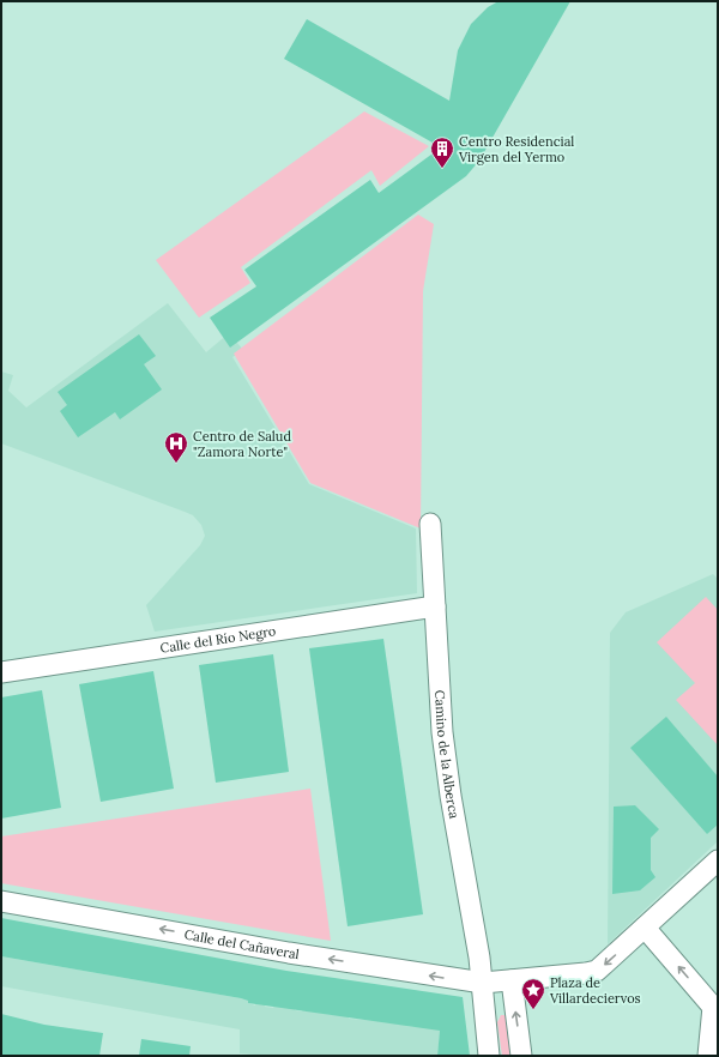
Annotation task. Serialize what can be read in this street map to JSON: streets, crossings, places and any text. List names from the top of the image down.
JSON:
{
  "streets": {
    "street": ["Calle del Río Negro", "Camino de la Alberca", "Calle del Cañaveral"]
  },
  "crossings": [
    ["Calle del Río Negro", "Camino de la Alberca"],
    ["Camino de la Alberca", "Calle del Cañaveral"]
  ],
  "one_way": ["Calle del Cañaveral"],
  "places": {
    "building": ["Centro Residencial Virgen del Yermo"],
    "hospital": ["Centro de Salud \"Zamora Norte\""],
    "place": ["Plaza de Villardeciervos"]
  }
}
